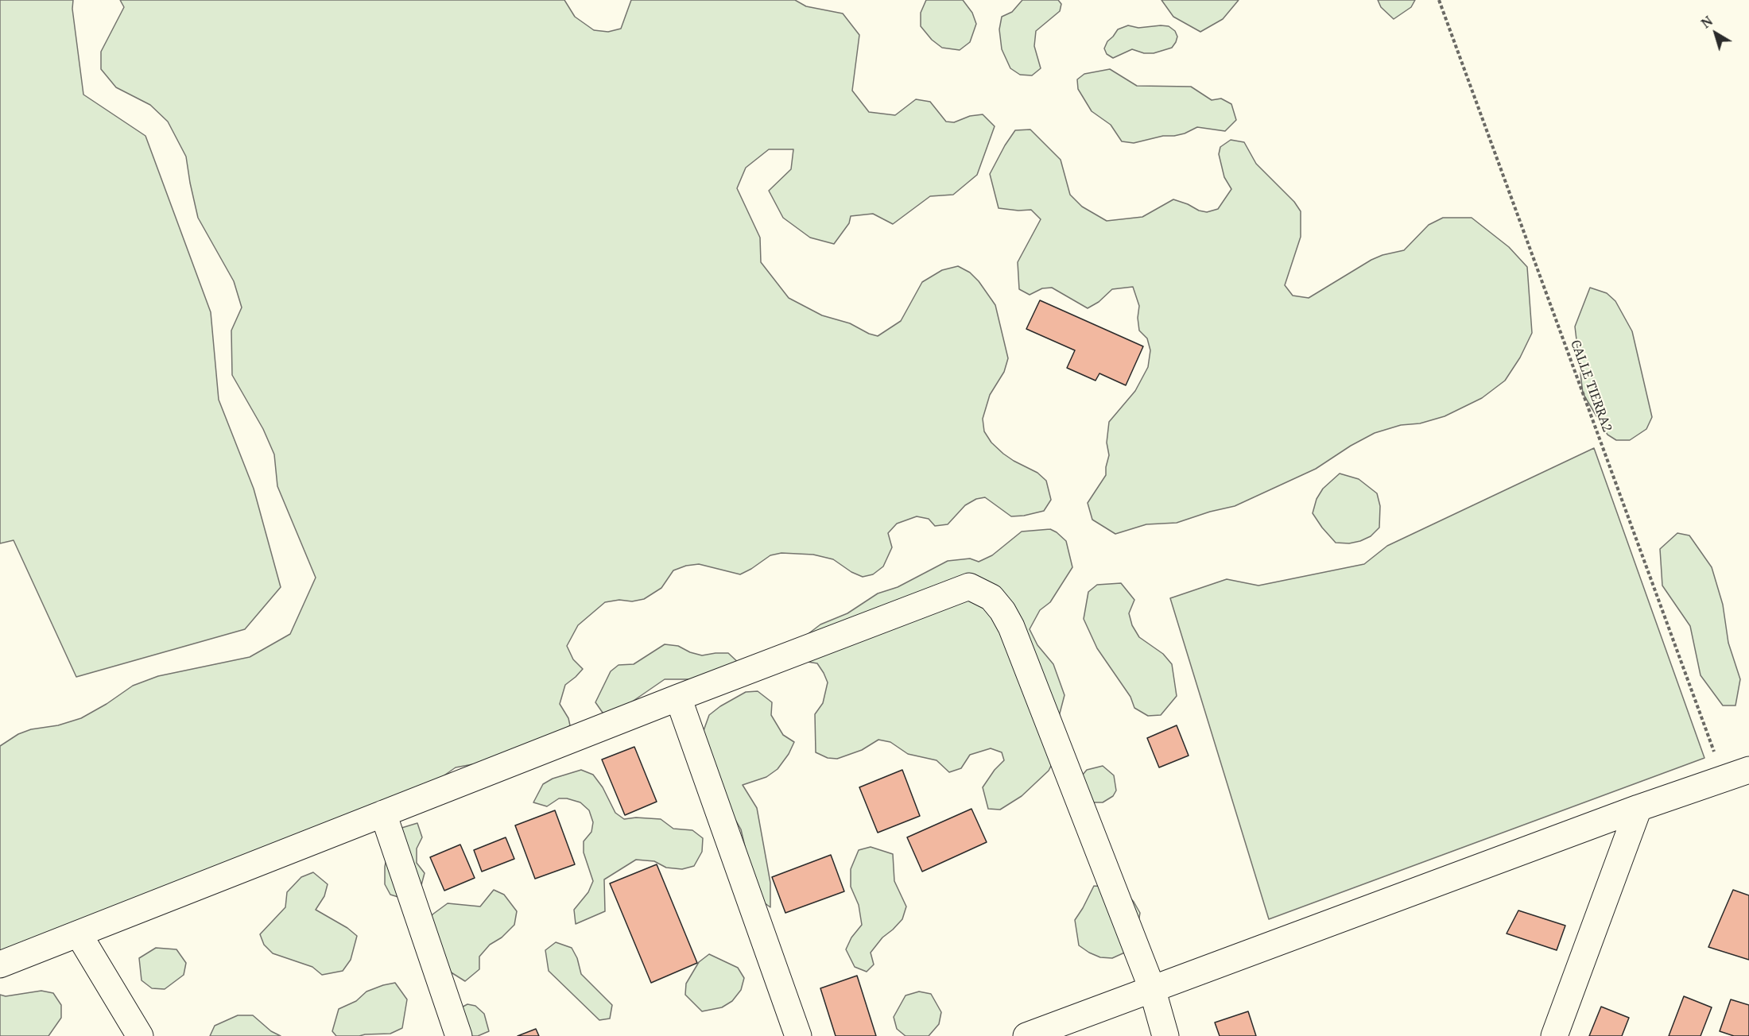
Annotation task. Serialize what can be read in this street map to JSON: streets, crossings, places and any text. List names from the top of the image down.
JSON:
{
  "streets": {
    "path": ["CALLE TIERRA2"]
  },
  "north": "top left"
}
